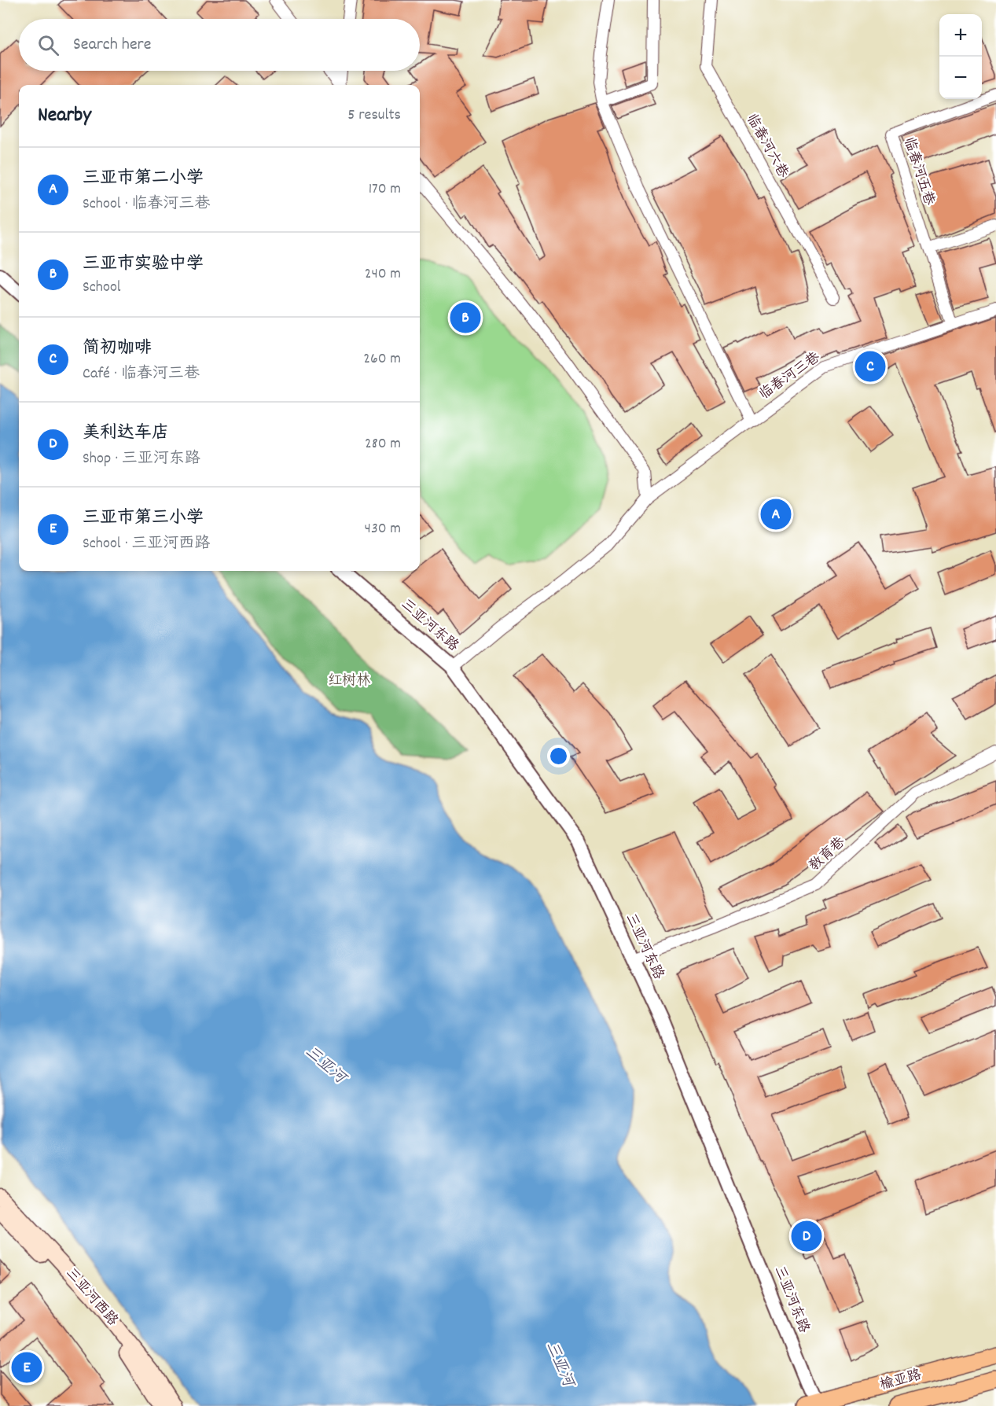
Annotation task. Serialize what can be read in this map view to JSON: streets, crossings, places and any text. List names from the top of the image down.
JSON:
{
  "streets": {
    "main road": ["三亚河西路", "榆亚路"],
    "street": [
      "临春河六巷",
      "临春河五巷",
      "临春河三巷",
      "三亚河东路",
      "教育巷"
    ]
  },
  "crossings": [
    ["临春河五巷", "临春河三巷"],
    ["临春河三巷", "三亚河东路"],
    ["三亚河东路", "教育巷"],
    ["三亚河东路", "榆亚路"]
  ],
  "water": ["三亚河"],
  "parks": ["红树林"],
  "page": {
    "map_buttons": ["+", "−"],
    "search": "Search here",
    "heading": ["Nearby", "5 results"],
    "list": [
      {
        "mark": "A",
        "name": "三亚市第二小学",
        "note": "School · 临春河三巷",
        "value": "170 m"
      },
      {
        "mark": "B",
        "name": "三亚市实验中学",
        "note": "School",
        "value": "240 m"
      },
      {
        "mark": "C",
        "name": "简初咖啡",
        "note": "Café · 临春河三巷",
        "value": "260 m"
      },
      {
        "mark": "D",
        "name": "美利达车店",
        "note": "Shop · 三亚河东路",
        "value": "280 m"
      },
      {
        "mark": "E",
        "name": "三亚市第三小学",
        "note": "School · 三亚河西路",
        "value": "430 m"
      }
    ],
    "pins": [
      "B",
      "C",
      "A",
      "D",
      "E"
    ]
  }
}
